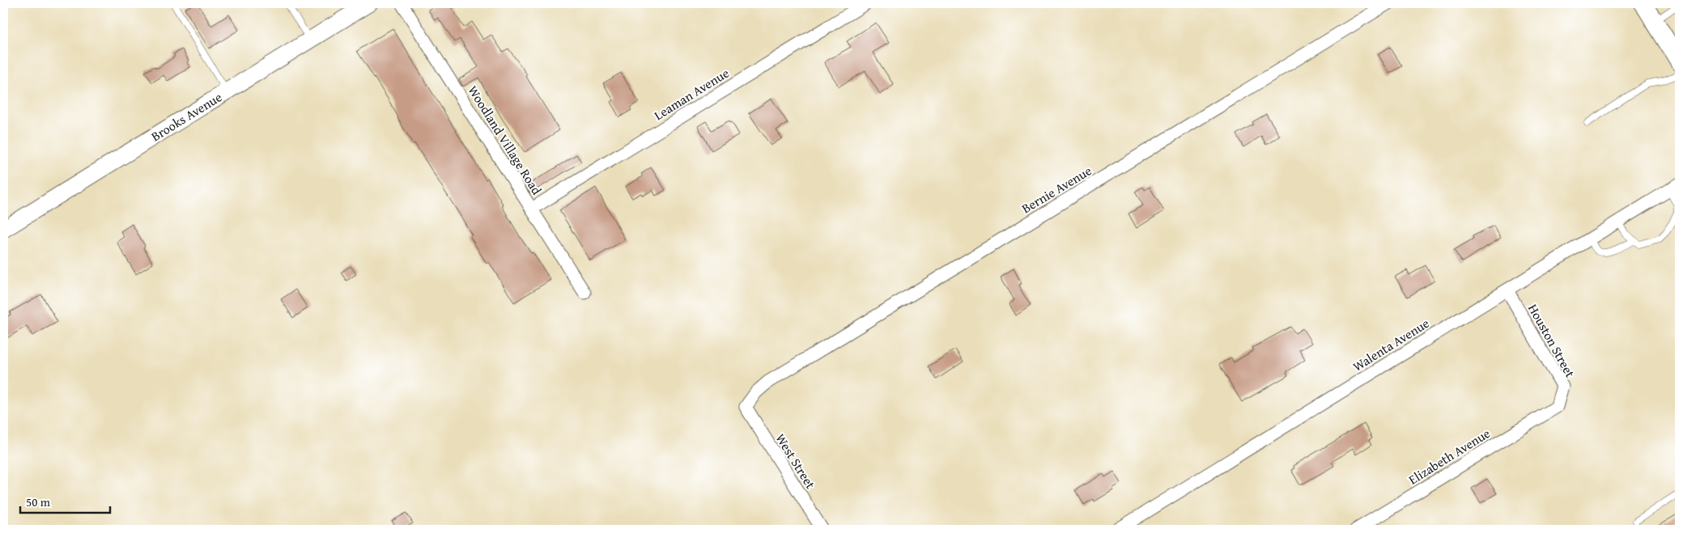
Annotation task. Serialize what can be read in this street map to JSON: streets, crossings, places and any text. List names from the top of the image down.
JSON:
{
  "streets": {
    "street": [
      "Leaman Avenue",
      "Brooks Avenue",
      "Woodland Village Road",
      "Bernie Avenue",
      "Houston Street",
      "Walenta Avenue",
      "Elizabeth Avenue",
      "West Street"
    ]
  },
  "crossings": [
    ["Leaman Avenue", "Woodland Village Road"],
    ["Bernie Avenue", "West Street"],
    ["Houston Street", "Walenta Avenue"],
    ["Houston Street", "Elizabeth Avenue"]
  ],
  "scale_bar": "50 m"
}
